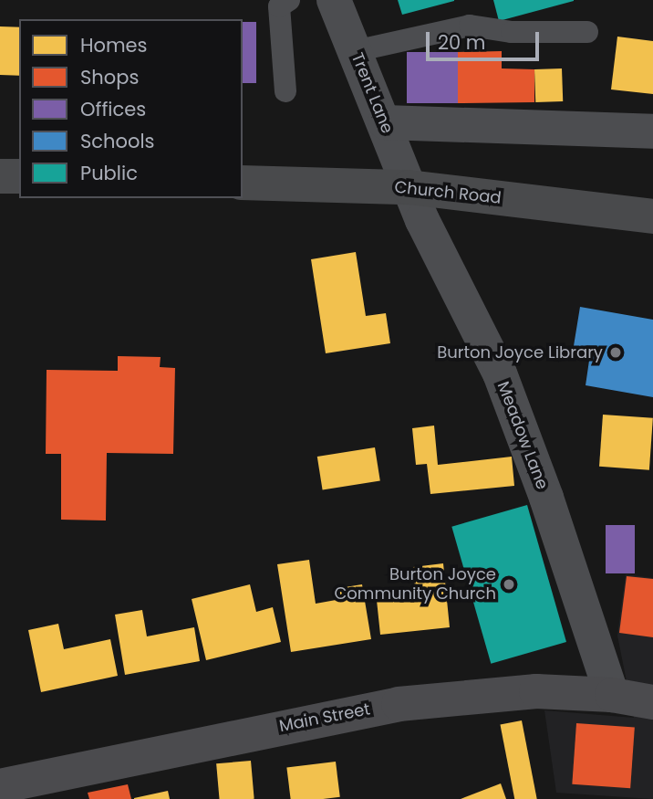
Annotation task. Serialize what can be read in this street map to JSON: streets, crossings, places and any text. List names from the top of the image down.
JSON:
{
  "streets": {
    "main road": ["Church Road"],
    "street": ["Trent Lane", "Meadow Lane", "Main Street"]
  },
  "crossings": [
    ["Trent Lane", "Church Road"],
    ["Trent Lane", "Meadow Lane"],
    ["Church Road", "Meadow Lane"],
    ["Meadow Lane", "Main Street"]
  ],
  "places": ["Burton Joyce Library", "Burton Joyce Community Church"],
  "legend": [
    "Homes",
    "Shops",
    "Offices",
    "Schools",
    "Public"
  ],
  "scale_bar": "20 m"
}
